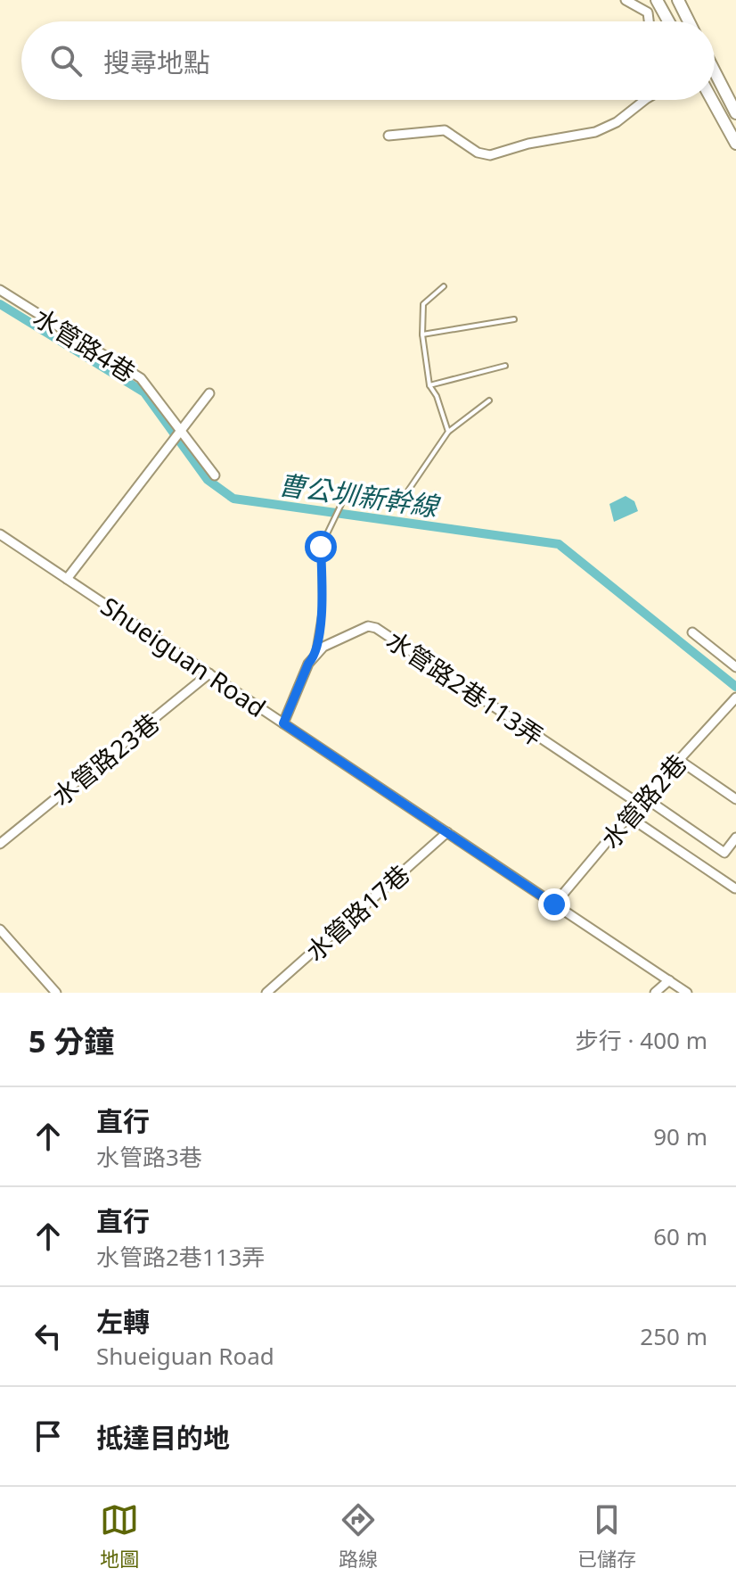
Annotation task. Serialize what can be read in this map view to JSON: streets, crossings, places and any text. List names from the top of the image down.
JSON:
{
  "streets": {
    "street": [
      "水管路4巷",
      "Shueiguan Road",
      "水管路2巷113弄",
      "水管路23巷",
      "水管路2巷",
      "水管路17巷"
    ]
  },
  "crossings": [
    ["Shueiguan Road", "水管路2巷113弄"],
    ["Shueiguan Road", "水管路23巷"],
    ["Shueiguan Road", "水管路2巷"],
    ["Shueiguan Road", "水管路17巷"],
    ["水管路2巷113弄", "水管路2巷"]
  ],
  "water": ["曹公圳新幹線"],
  "page": {
    "search": "搜尋地點",
    "heading": ["5 分鐘", "步行 · 400 m"],
    "list": [
      ["直行", "水管路3巷", "90 m"],
      ["直行", "水管路2巷113弄", "60 m"],
      ["左轉", "Shueiguan Road", "250 m"],
      "抵達目的地"
    ],
    "nav": ["地圖", "路線", "已儲存"]
  }
}
